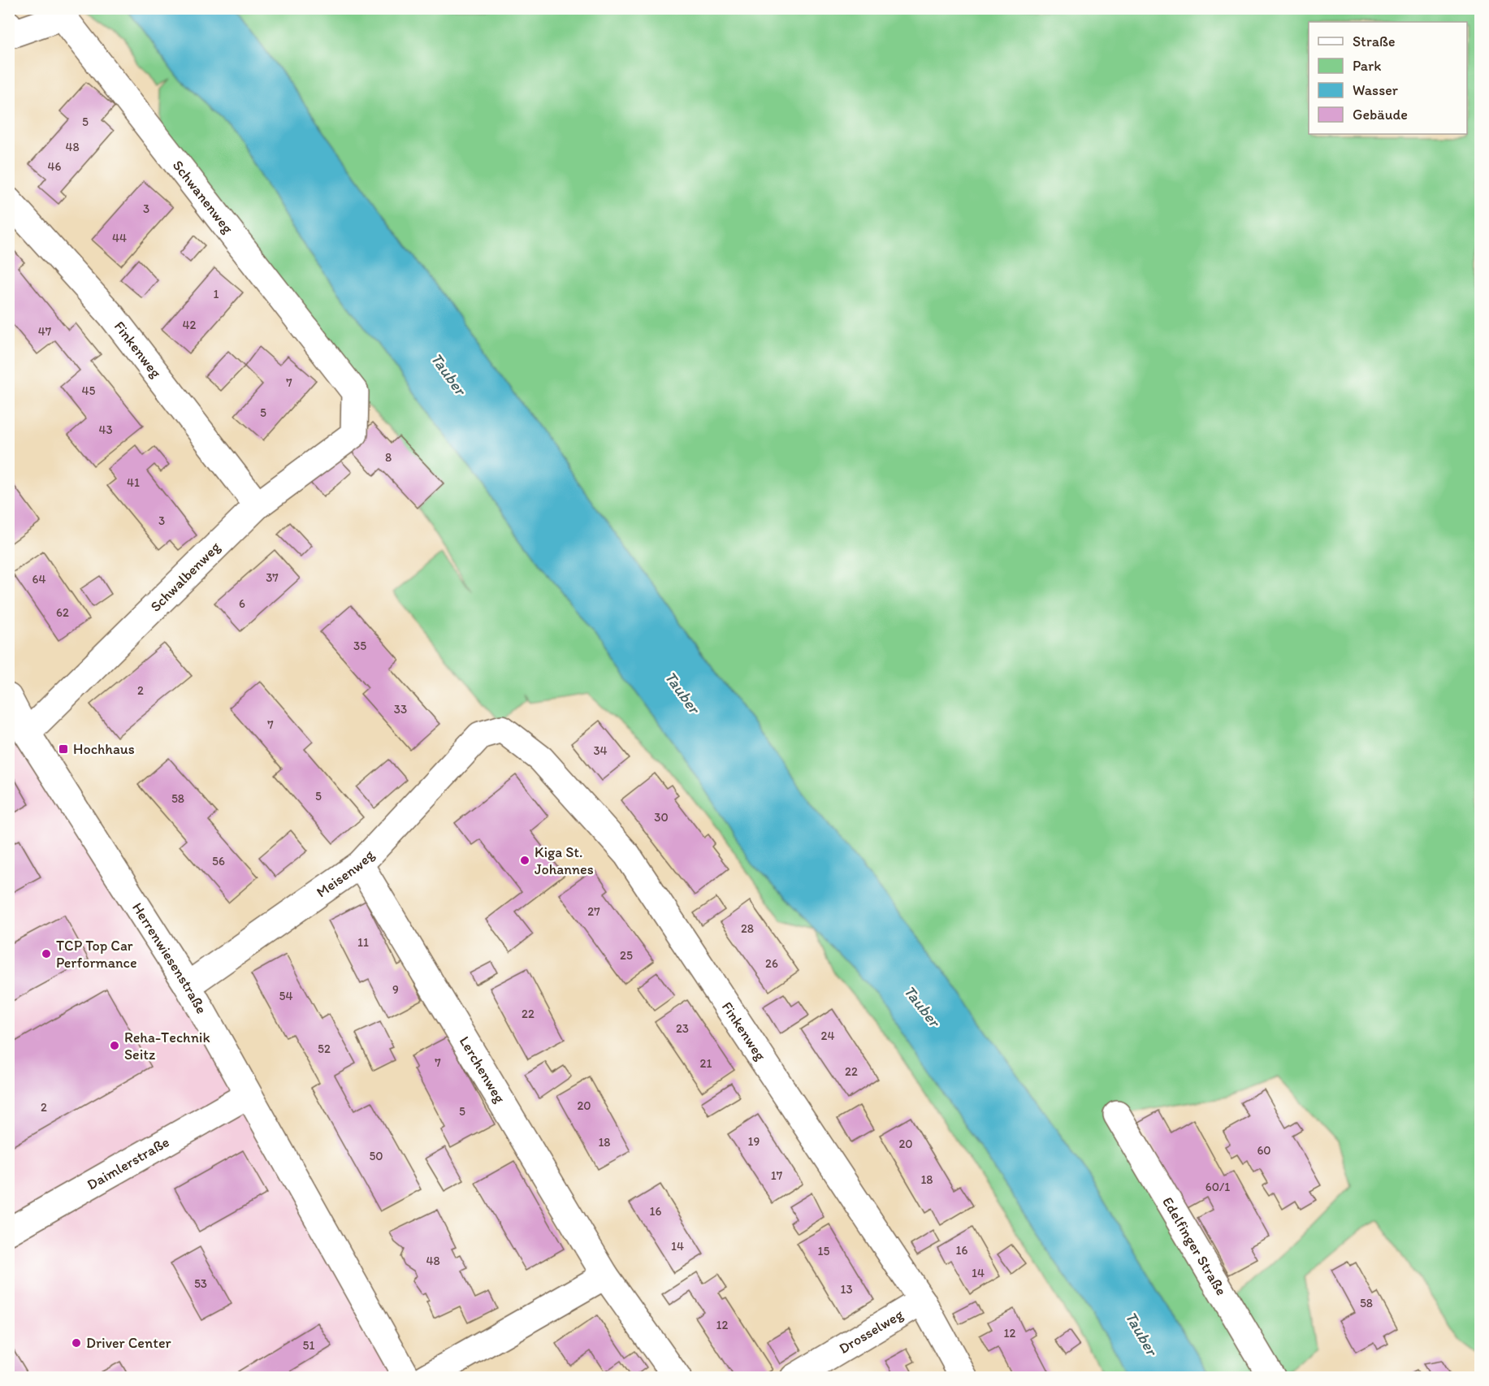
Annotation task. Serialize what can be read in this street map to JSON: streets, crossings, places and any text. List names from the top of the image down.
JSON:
{
  "streets": {
    "street": [
      "Schwanenweg",
      "Finkenweg",
      "Schwalbenweg",
      "Meisenweg",
      "Herrenwiesenstraße",
      "Lerchenweg",
      "Daimlerstraße",
      "Edelfinger Straße",
      "Drosselweg"
    ]
  },
  "crossings": [
    ["Schwanenweg", "Schwalbenweg"],
    ["Finkenweg", "Schwalbenweg"],
    ["Finkenweg", "Meisenweg"],
    ["Finkenweg", "Drosselweg"],
    ["Schwalbenweg", "Herrenwiesenstraße"],
    ["Meisenweg", "Herrenwiesenstraße"],
    ["Meisenweg", "Lerchenweg"],
    ["Herrenwiesenstraße", "Daimlerstraße"]
  ],
  "water": ["Tauber"],
  "places": {
    "transit": ["Hochhaus"],
    "other": [
      "Kiga St. Johannes",
      "TCP Top Car Performance",
      "Reha-Technik Seitz",
      "Driver Center"
    ]
  },
  "house_numbers": [
    "5",
    "48",
    "46",
    "3",
    "44",
    "1",
    "42",
    "47",
    "7",
    "45",
    "5",
    "43",
    "8",
    "41",
    "3",
    "37",
    "64",
    "6",
    "62",
    "35",
    "2",
    "33",
    "7",
    "34",
    "5",
    "58",
    "30",
    "56",
    "27",
    "28",
    "11",
    "25",
    "26",
    "9",
    "54",
    "22",
    "23",
    "24",
    "52",
    "7",
    "21",
    "22",
    "20",
    "2",
    "5",
    "19",
    "18",
    "20",
    "60",
    "50",
    "17",
    "18",
    "60/1",
    "16",
    "14",
    "16",
    "15",
    "48",
    "14",
    "53",
    "13",
    "58",
    "12",
    "12",
    "51"
  ],
  "legend": [
    "Straße",
    "Park",
    "Wasser",
    "Gebäude"
  ]
}
